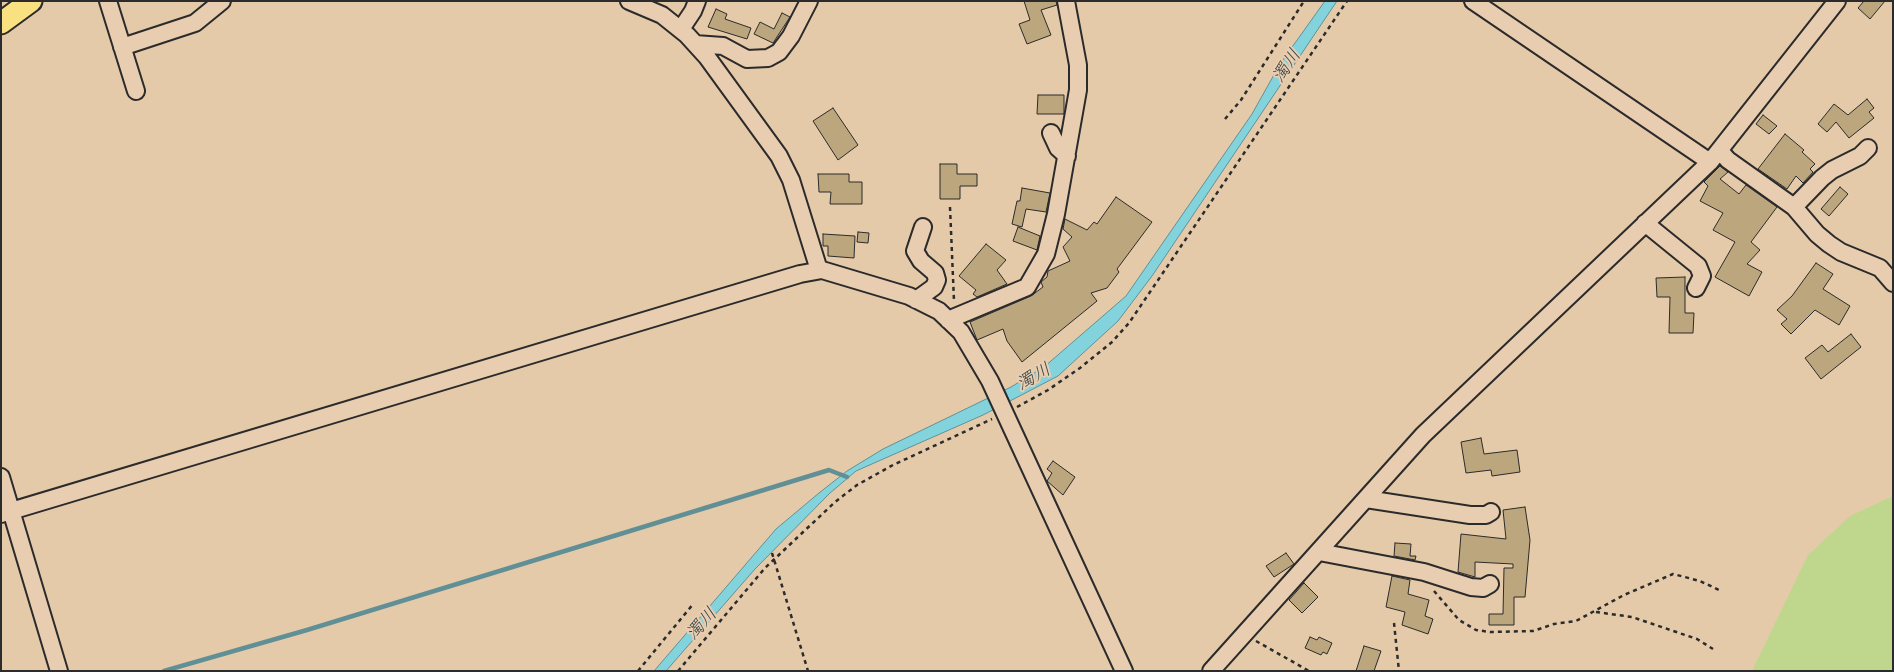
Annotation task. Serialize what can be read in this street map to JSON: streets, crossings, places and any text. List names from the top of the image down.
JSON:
{
  "water": ["濁川"]
}
